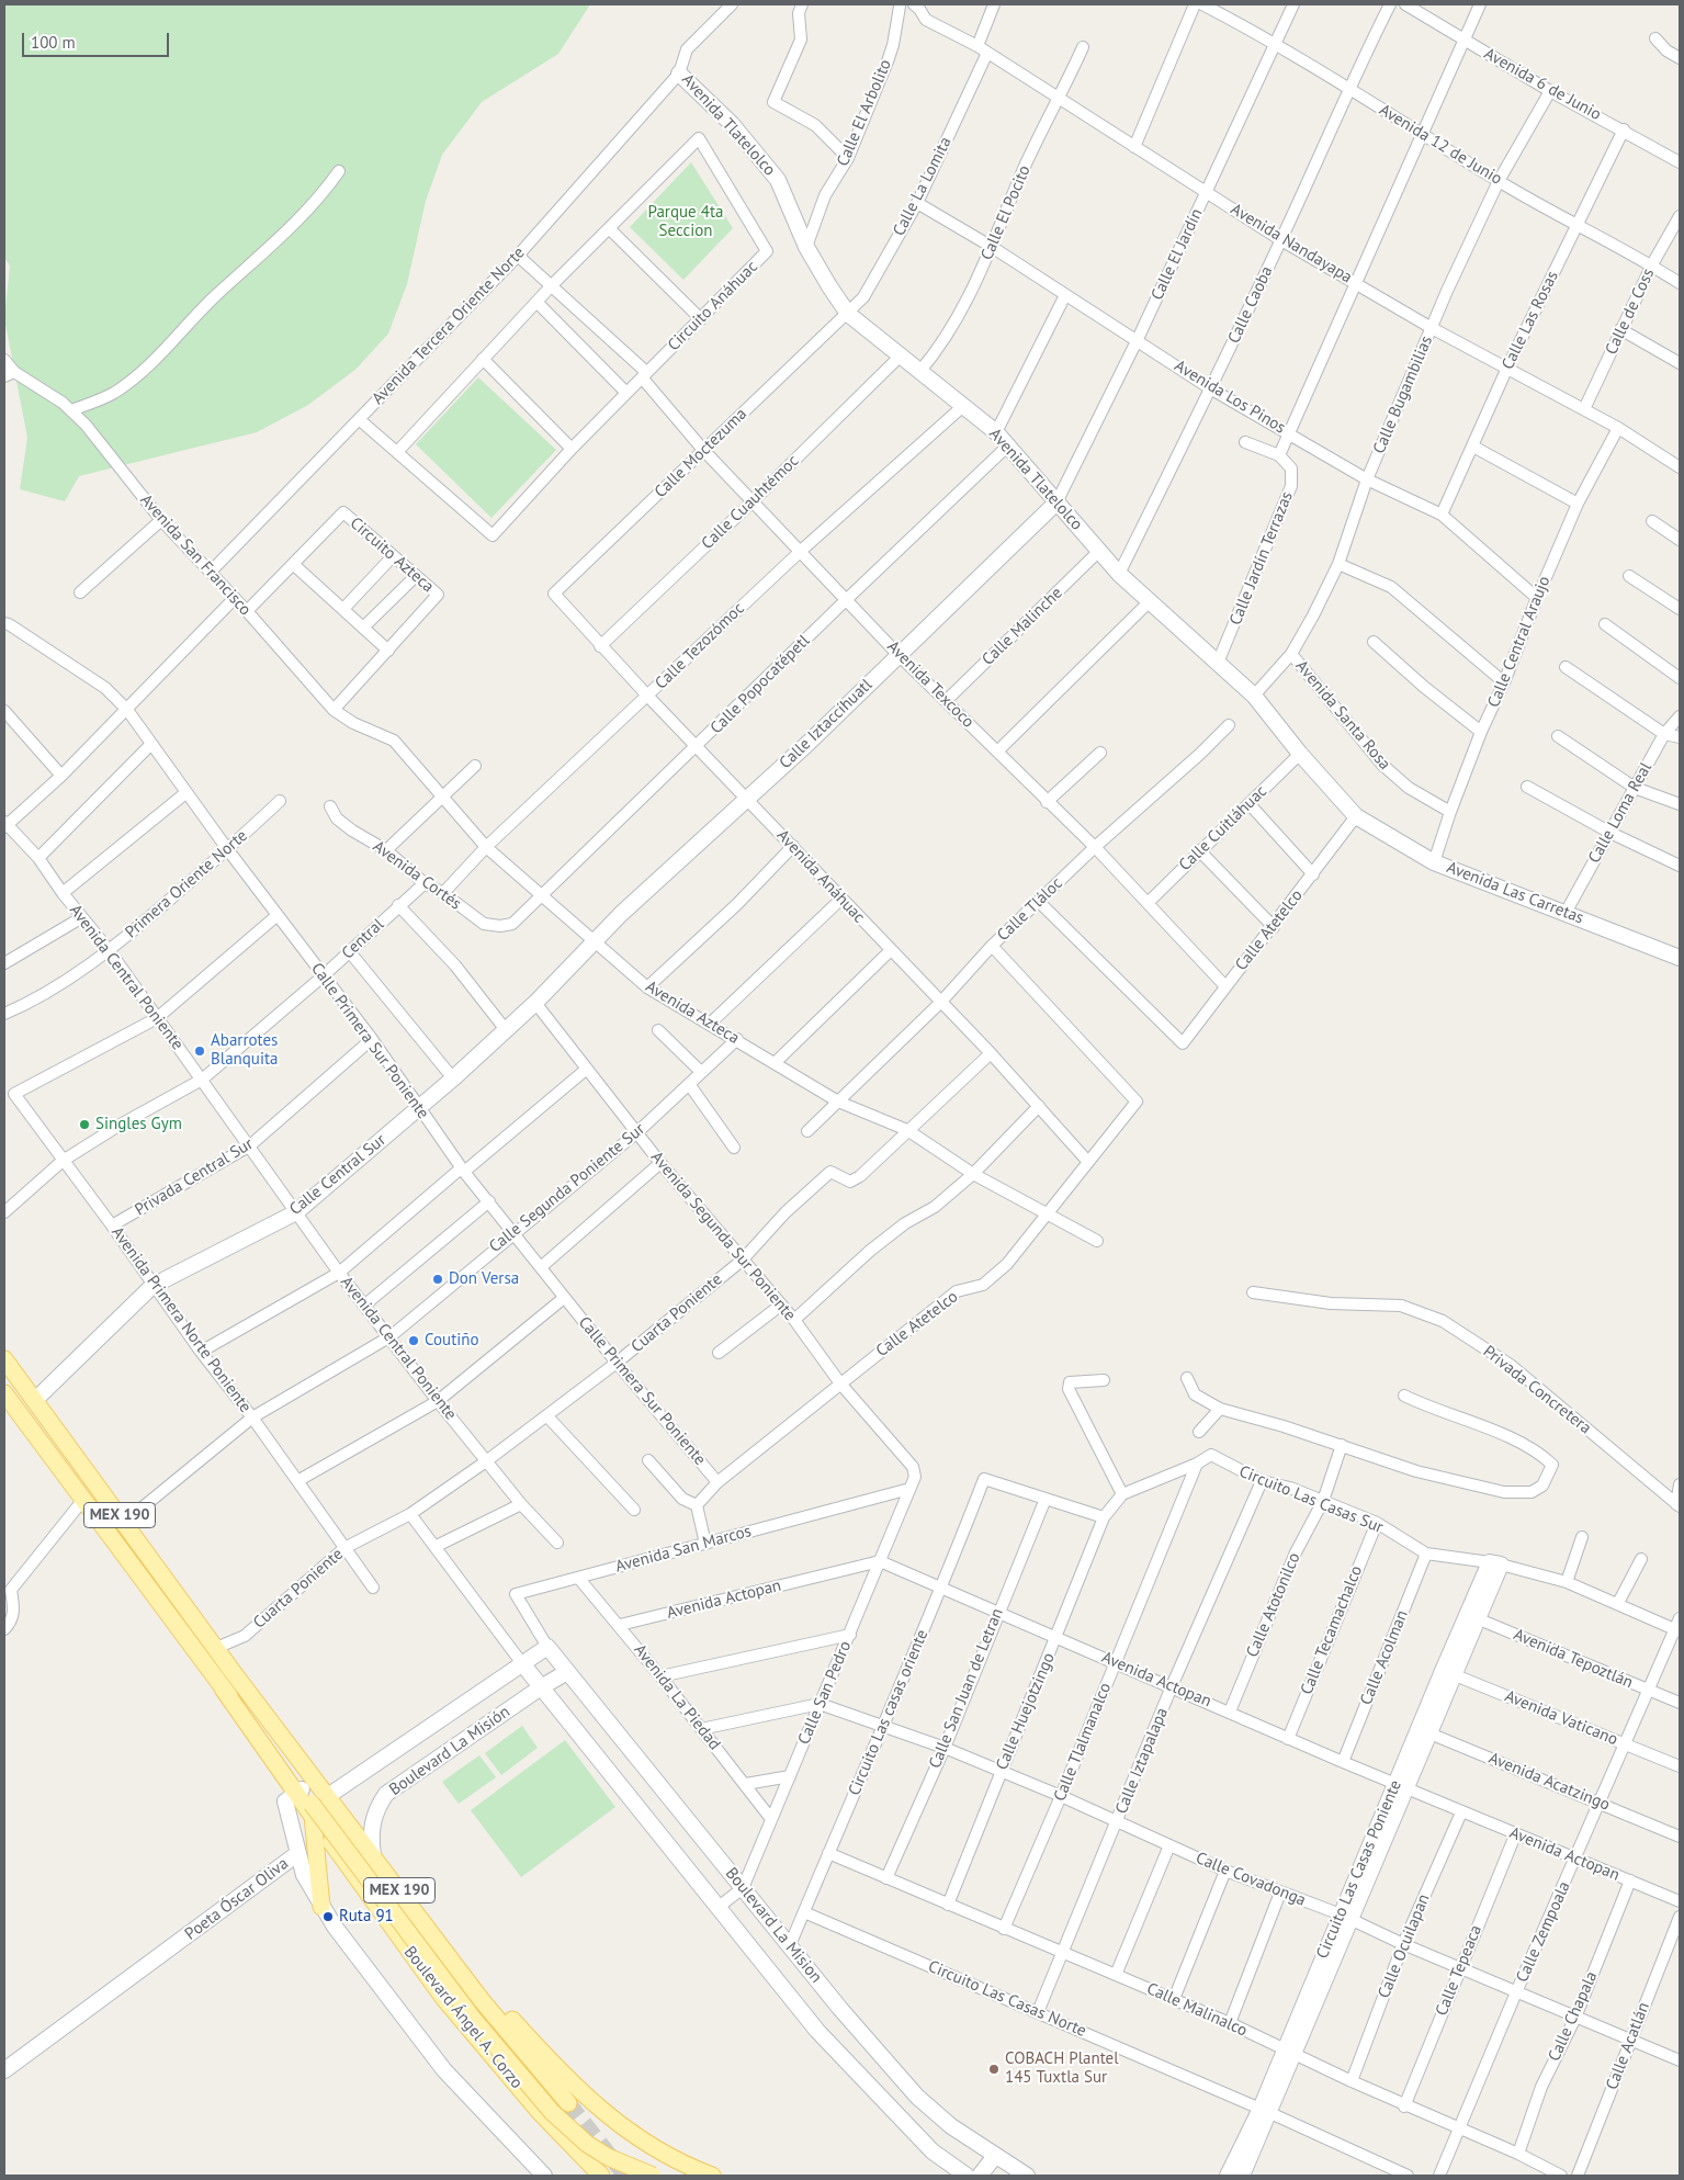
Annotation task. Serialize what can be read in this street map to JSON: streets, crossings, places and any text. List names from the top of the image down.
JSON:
{
  "streets": {
    "main road": ["MEX 190", "Boulevard Ángel A. Corzo"],
    "street": [
      "Avenida 6 de Junio",
      "Calle El Arbolito",
      "Avenida Tlatelolco",
      "Avenida 12 de Junio",
      "Calle La Lomita",
      "Calle El Pocito",
      "Avenida Nandayapa",
      "Calle El Jardín",
      "Calle Caoba",
      "Circuito Anáhuac",
      "Calle de Coss",
      "Calle Las Rosas",
      "Avenida Tercera Oriente Norte",
      "Calle Bugambilias",
      "Avenida Los Pinos",
      "Calle Moctezuma",
      "Calle Cuauhtémoc",
      "Avenida San Francisco",
      "Circuito Azteca",
      "Calle Jardín Terrazas",
      "Calle Malinche",
      "Calle Central Araujo",
      "Calle Tezozómoc",
      "Calle Popocatépetl",
      "Avenida Texcoco",
      "Avenida Santa Rosa",
      "Calle Iztaccíhuatl",
      "Calle Loma Real",
      "Calle Cuitláhuac",
      "Avenida Cortés",
      "Avenida Anáhuac",
      "Primera Oriente Norte",
      "Avenida Las Carretas",
      "Calle Tláloc",
      "Calle Atetelco",
      "Central",
      "Avenida Central Poniente",
      "Avenida Azteca",
      "Calle Primera Sur Poniente",
      "Calle Central Sur",
      "Privada Central Sur",
      "Calle Segunda Poniente Sur",
      "Avenida Segunda Sur Poniente",
      "Cuarta Poniente",
      "Avenida Primera Norte Poniente",
      "Privada Concretera",
      "Circuito Las Casas Sur",
      "Avenida San Marcos",
      "Avenida Actopan",
      "Calle Atotonilco",
      "Calle Tecamachalco",
      "Calle Acolman",
      "Avenida Tepoztlán",
      "Calle San Juan de Letran",
      "Calle San Pedro",
      "Avenida La Piedad",
      "Calle Huejotzingo",
      "Circuito Las casas oriente",
      "Avenida Vaticano",
      "Calle Tlalmanalco",
      "Boulevard La Misión",
      "Calle Iztapalapa",
      "Avenida Acatzingo",
      "Circuito Las Casas Poniente",
      "Calle Covadonga",
      "Poeta Óscar Oliva",
      "Boulevard La Mision",
      "Calle Zempoala",
      "Calle Ocuilapan",
      "Calle Tepeaca",
      "Circuito Las Casas Norte",
      "Calle Malinalco",
      "Calle Chapala",
      "Calle Acatlán"
    ]
  },
  "crossings": [
    ["Avenida 6 de Junio", "Calle Las Rosas"],
    ["Avenida 6 de Junio", "Calle Bugambilias"],
    ["Calle El Arbolito", "Avenida Tlatelolco"],
    ["Avenida Tlatelolco", "Calle La Lomita"],
    ["Avenida Tlatelolco", "Calle El Pocito"],
    ["Avenida Tlatelolco", "Calle El Jardín"],
    ["Avenida Tlatelolco", "Calle Caoba"],
    ["Avenida Tlatelolco", "Avenida Tercera Oriente Norte"],
    ["Avenida Tlatelolco", "Calle Bugambilias"],
    ["Avenida Tlatelolco", "Calle Moctezuma"],
    ["Avenida Tlatelolco", "Calle Cuauhtémoc"],
    ["Avenida Tlatelolco", "Calle Jardín Terrazas"],
    ["Avenida Tlatelolco", "Calle Malinche"],
    ["Avenida Tlatelolco", "Calle Tezozómoc"],
    ["Avenida Tlatelolco", "Calle Popocatépetl"],
    ["Avenida Tlatelolco", "Calle Iztaccíhuatl"],
    ["Avenida Tlatelolco", "Calle Cuitláhuac"],
    ["Avenida Tlatelolco", "Avenida Las Carretas"],
    ["Avenida Tlatelolco", "Calle Atetelco"],
    ["Avenida 12 de Junio", "Calle El Jardín"],
    ["Avenida 12 de Junio", "Calle Caoba"],
    ["Avenida 12 de Junio", "Calle de Coss"],
    ["Avenida 12 de Junio", "Calle Las Rosas"],
    ["Avenida 12 de Junio", "Calle Bugambilias"],
    ["Calle La Lomita", "Avenida Nandayapa"],
    ["Calle La Lomita", "Avenida Los Pinos"],
    ["Calle La Lomita", "Calle Moctezuma"],
    ["Calle El Pocito", "Avenida Nandayapa"],
    ["Calle El Pocito", "Avenida Los Pinos"],
    ["Avenida Nandayapa", "Calle El Jardín"],
    ["Avenida Nandayapa", "Calle Caoba"],
    ["Avenida Nandayapa", "Calle de Coss"],
    ["Avenida Nandayapa", "Calle Las Rosas"],
    ["Avenida Nandayapa", "Calle Bugambilias"],
    ["Avenida Nandayapa", "Calle Central Araujo"],
    ["Calle El Jardín", "Avenida Los Pinos"],
    ["Calle El Jardín", "Calle Iztaccíhuatl"],
    ["Calle Caoba", "Avenida Los Pinos"],
    ["Circuito Anáhuac", "Avenida Texcoco"],
    ["Calle Las Rosas", "Avenida Los Pinos"],
    ["Avenida Tercera Oriente Norte", "Avenida San Francisco"],
    ["Avenida Tercera Oriente Norte", "Avenida Texcoco"],
    ["Calle Bugambilias", "Avenida Los Pinos"],
    ["Calle Bugambilias", "Avenida Santa Rosa"],
    ["Avenida Los Pinos", "Calle Central Araujo"],
    ["Calle Moctezuma", "Avenida Texcoco"],
    ["Calle Moctezuma", "Avenida Anáhuac"],
    ["Calle Cuauhtémoc", "Avenida Texcoco"],
    ["Calle Cuauhtémoc", "Avenida Anáhuac"],
    ["Avenida San Francisco", "Circuito Azteca"],
    ["Avenida San Francisco", "Avenida Azteca"],
    ["Calle Malinche", "Avenida Texcoco"],
    ["Calle Central Araujo", "Avenida Santa Rosa"],
    ["Calle Central Araujo", "Avenida Las Carretas"],
    ["Calle Tezozómoc", "Avenida Texcoco"],
    ["Calle Tezozómoc", "Avenida Cortés"],
    ["Calle Tezozómoc", "Avenida Anáhuac"],
    ["Calle Tezozómoc", "Avenida Azteca"],
    ["Calle Popocatépetl", "Avenida Texcoco"],
    ["Calle Popocatépetl", "Avenida Cortés"],
    ["Calle Popocatépetl", "Avenida Anáhuac"],
    ["Calle Popocatépetl", "Avenida Azteca"],
    ["Avenida Texcoco", "Calle Iztaccíhuatl"],
    ["Avenida Texcoco", "Calle Cuitláhuac"],
    ["Avenida Texcoco", "Calle Tláloc"],
    ["Avenida Texcoco", "Calle Atetelco"],
    ["Calle Iztaccíhuatl", "Avenida Anáhuac"],
    ["Calle Iztaccíhuatl", "Avenida Azteca"],
    ["Calle Iztaccíhuatl", "Calle Central Sur"],
    ["Calle Loma Real", "Avenida Las Carretas"],
    ["Avenida Cortés", "Central"],
    ["Avenida Anáhuac", "Calle Tláloc"],
    ["Avenida Anáhuac", "Calle Atetelco"],
    ["Primera Oriente Norte", "Avenida Central Poniente"],
    ["Primera Oriente Norte", "Calle Primera Sur Poniente"],
    ["Avenida Las Carretas", "Calle Atetelco"],
    ["Calle Tláloc", "Calle Atetelco"],
    ["Calle Tláloc", "Avenida Azteca"],
    ["Calle Atetelco", "Avenida Azteca"],
    ["Calle Atetelco", "Calle Primera Sur Poniente"],
    ["Calle Atetelco", "Avenida Segunda Sur Poniente"],
    ["Central", "Avenida Central Poniente"],
    ["Central", "Calle Primera Sur Poniente"],
    ["Avenida Central Poniente", "Calle Central Sur"],
    ["Avenida Central Poniente", "Privada Central Sur"],
    ["Avenida Central Poniente", "Calle Segunda Poniente Sur"],
    ["Avenida Central Poniente", "Cuarta Poniente"],
    ["Avenida Central Poniente", "Avenida Primera Norte Poniente"],
    ["Avenida Azteca", "Calle Central Sur"],
    ["Avenida Azteca", "Calle Segunda Poniente Sur"],
    ["Avenida Azteca", "Cuarta Poniente"],
    ["Calle Primera Sur Poniente", "Calle Central Sur"],
    ["Calle Primera Sur Poniente", "Privada Central Sur"],
    ["Calle Primera Sur Poniente", "Calle Segunda Poniente Sur"],
    ["Calle Primera Sur Poniente", "Cuarta Poniente"],
    ["Calle Central Sur", "Avenida Segunda Sur Poniente"],
    ["Calle Central Sur", "Avenida Primera Norte Poniente"],
    ["Calle Central Sur", "MEX 190"],
    ["Privada Central Sur", "Avenida Primera Norte Poniente"],
    ["Calle Segunda Poniente Sur", "Avenida Segunda Sur Poniente"],
    ["Calle Segunda Poniente Sur", "Avenida Primera Norte Poniente"],
    ["Calle Segunda Poniente Sur", "MEX 190"],
    ["Avenida Segunda Sur Poniente", "Cuarta Poniente"],
    ["Avenida Segunda Sur Poniente", "Calle San Pedro"],
    ["Cuarta Poniente", "Avenida Primera Norte Poniente"],
    ["Cuarta Poniente", "MEX 190"],
    ["Cuarta Poniente", "Boulevard Ángel A. Corzo"],
    ["Circuito Las Casas Sur", "Calle Atotonilco"],
    ["Circuito Las Casas Sur", "Calle Tecamachalco"],
    ["Circuito Las Casas Sur", "Calle Acolman"],
    ["Circuito Las Casas Sur", "Calle Huejotzingo"],
    ["Circuito Las Casas Sur", "Calle Tlalmanalco"],
    ["Circuito Las Casas Sur", "Calle Iztapalapa"],
    ["Circuito Las Casas Sur", "Circuito Las Casas Poniente"],
    ["Circuito Las Casas Sur", "Calle Zempoala"],
    ["MEX 190", "Boulevard Ángel A. Corzo"],
    ["Avenida San Marcos", "Calle San Pedro"],
    ["Avenida San Marcos", "Avenida La Piedad"],
    ["Avenida San Marcos", "Boulevard La Misión"],
    ["Avenida San Marcos", "Boulevard La Mision"],
    ["Avenida Actopan", "Calle Atotonilco"],
    ["Avenida Actopan", "Calle Tecamachalco"],
    ["Avenida Actopan", "Calle Acolman"],
    ["Avenida Actopan", "Calle San Juan de Letran"],
    ["Avenida Actopan", "Calle San Pedro"],
    ["Avenida Actopan", "Avenida La Piedad"],
    ["Avenida Actopan", "Calle Huejotzingo"],
    ["Avenida Actopan", "Circuito Las casas oriente"],
    ["Avenida Actopan", "Calle Tlalmanalco"],
    ["Avenida Actopan", "Calle Iztapalapa"],
    ["Avenida Actopan", "Circuito Las Casas Poniente"],
    ["Avenida Actopan", "Calle Zempoala"],
    ["Avenida Actopan", "Calle Ocuilapan"],
    ["Avenida Actopan", "Calle Tepeaca"],
    ["Avenida Actopan", "Calle Chapala"],
    ["Avenida Tepoztlán", "Circuito Las Casas Poniente"],
    ["Avenida Tepoztlán", "Calle Zempoala"],
    ["Calle San Juan de Letran", "Circuito Las casas oriente"],
    ["Calle San Juan de Letran", "Calle Covadonga"],
    ["Calle San Juan de Letran", "Calle Malinalco"],
    ["Calle San Pedro", "Avenida La Piedad"],
    ["Calle San Pedro", "Calle Covadonga"],
    ["Calle San Pedro", "Boulevard La Mision"],
    ["Calle Huejotzingo", "Calle Covadonga"],
    ["Calle Huejotzingo", "Calle Malinalco"],
    ["Circuito Las casas oriente", "Calle Covadonga"],
    ["Circuito Las casas oriente", "Boulevard La Mision"],
    ["Circuito Las casas oriente", "Circuito Las Casas Norte"],
    ["Circuito Las casas oriente", "Calle Malinalco"],
    ["Avenida Vaticano", "Circuito Las Casas Poniente"],
    ["Avenida Vaticano", "Calle Zempoala"],
    ["Calle Tlalmanalco", "Calle Covadonga"],
    ["Calle Tlalmanalco", "Calle Malinalco"],
    ["Boulevard La Misión", "Boulevard La Mision"],
    ["Boulevard La Misión", "Boulevard Ángel A. Corzo"],
    ["Calle Iztapalapa", "Calle Covadonga"],
    ["Calle Iztapalapa", "Circuito Las Casas Norte"],
    ["Calle Iztapalapa", "Calle Malinalco"],
    ["Avenida Acatzingo", "Circuito Las Casas Poniente"],
    ["Avenida Acatzingo", "Calle Zempoala"],
    ["Circuito Las Casas Poniente", "Calle Covadonga"],
    ["Circuito Las Casas Poniente", "Circuito Las Casas Norte"],
    ["Circuito Las Casas Poniente", "Calle Malinalco"],
    ["Calle Covadonga", "Calle Zempoala"],
    ["Calle Covadonga", "Calle Ocuilapan"],
    ["Calle Covadonga", "Calle Tepeaca"],
    ["Calle Covadonga", "Calle Chapala"],
    ["Calle Covadonga", "Calle Acatlán"],
    ["Calle Zempoala", "Calle Malinalco"],
    ["Calle Ocuilapan", "Calle Malinalco"],
    ["Calle Tepeaca", "Calle Malinalco"],
    ["Calle Malinalco", "Calle Chapala"]
  ],
  "parks": ["Parque 4ta Seccion"],
  "places": [
    "Abarrotes Blanquita",
    "Singles Gym",
    "Don Versa",
    "Coutiño",
    "Ruta 91",
    "COBACH Plantel 145 Tuxtla Sur"
  ],
  "scale_bar": "100 m"
}
